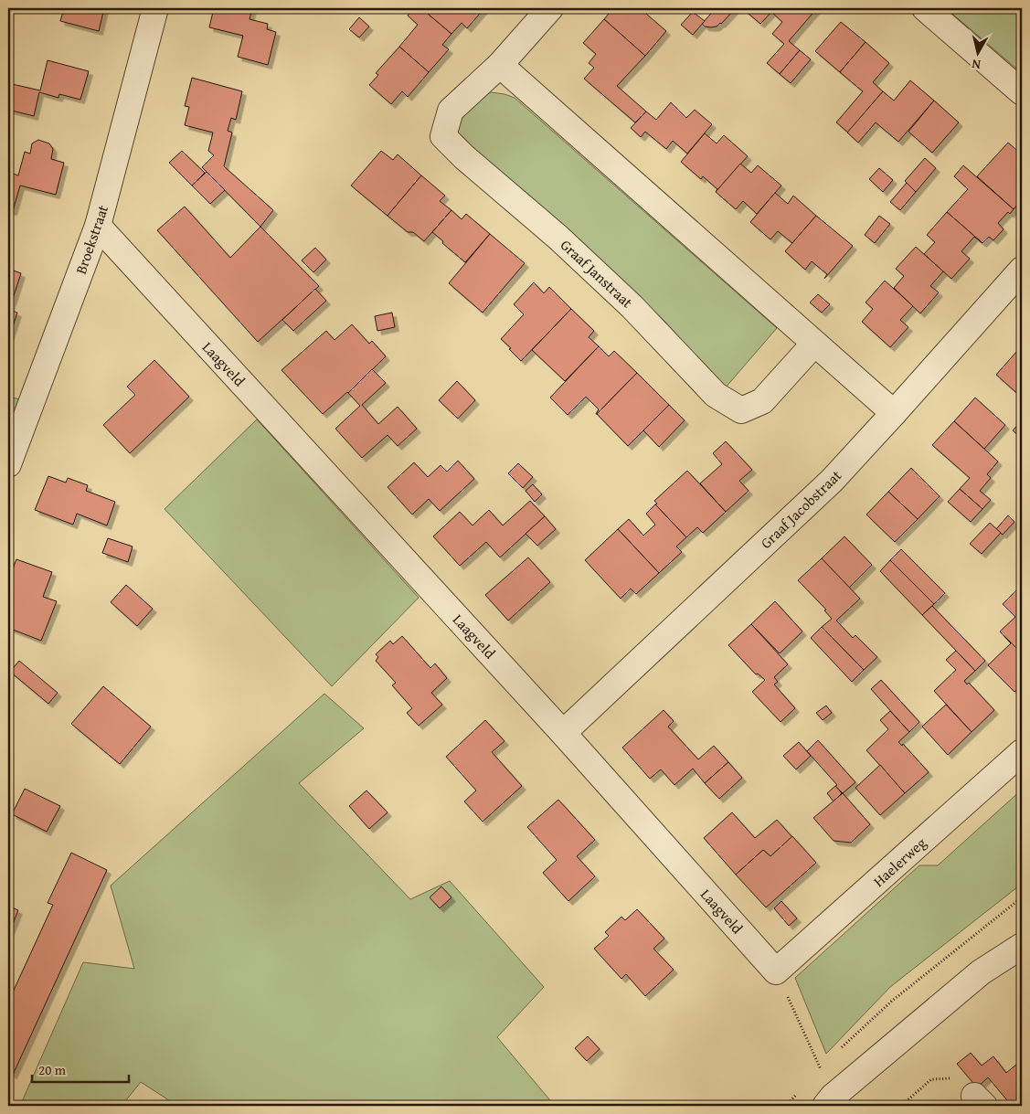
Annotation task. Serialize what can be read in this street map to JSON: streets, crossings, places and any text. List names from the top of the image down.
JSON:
{
  "streets": {
    "street": [
      "Broekstraat",
      "Graaf Janstraat",
      "Laagveld",
      "Graaf Jacobstraat",
      "Haelerweg"
    ]
  },
  "crossings": [
    ["Broekstraat", "Laagveld"],
    ["Laagveld", "Graaf Jacobstraat"],
    ["Laagveld", "Haelerweg"]
  ],
  "scale_bar": "20 m",
  "north": "bottom"
}
